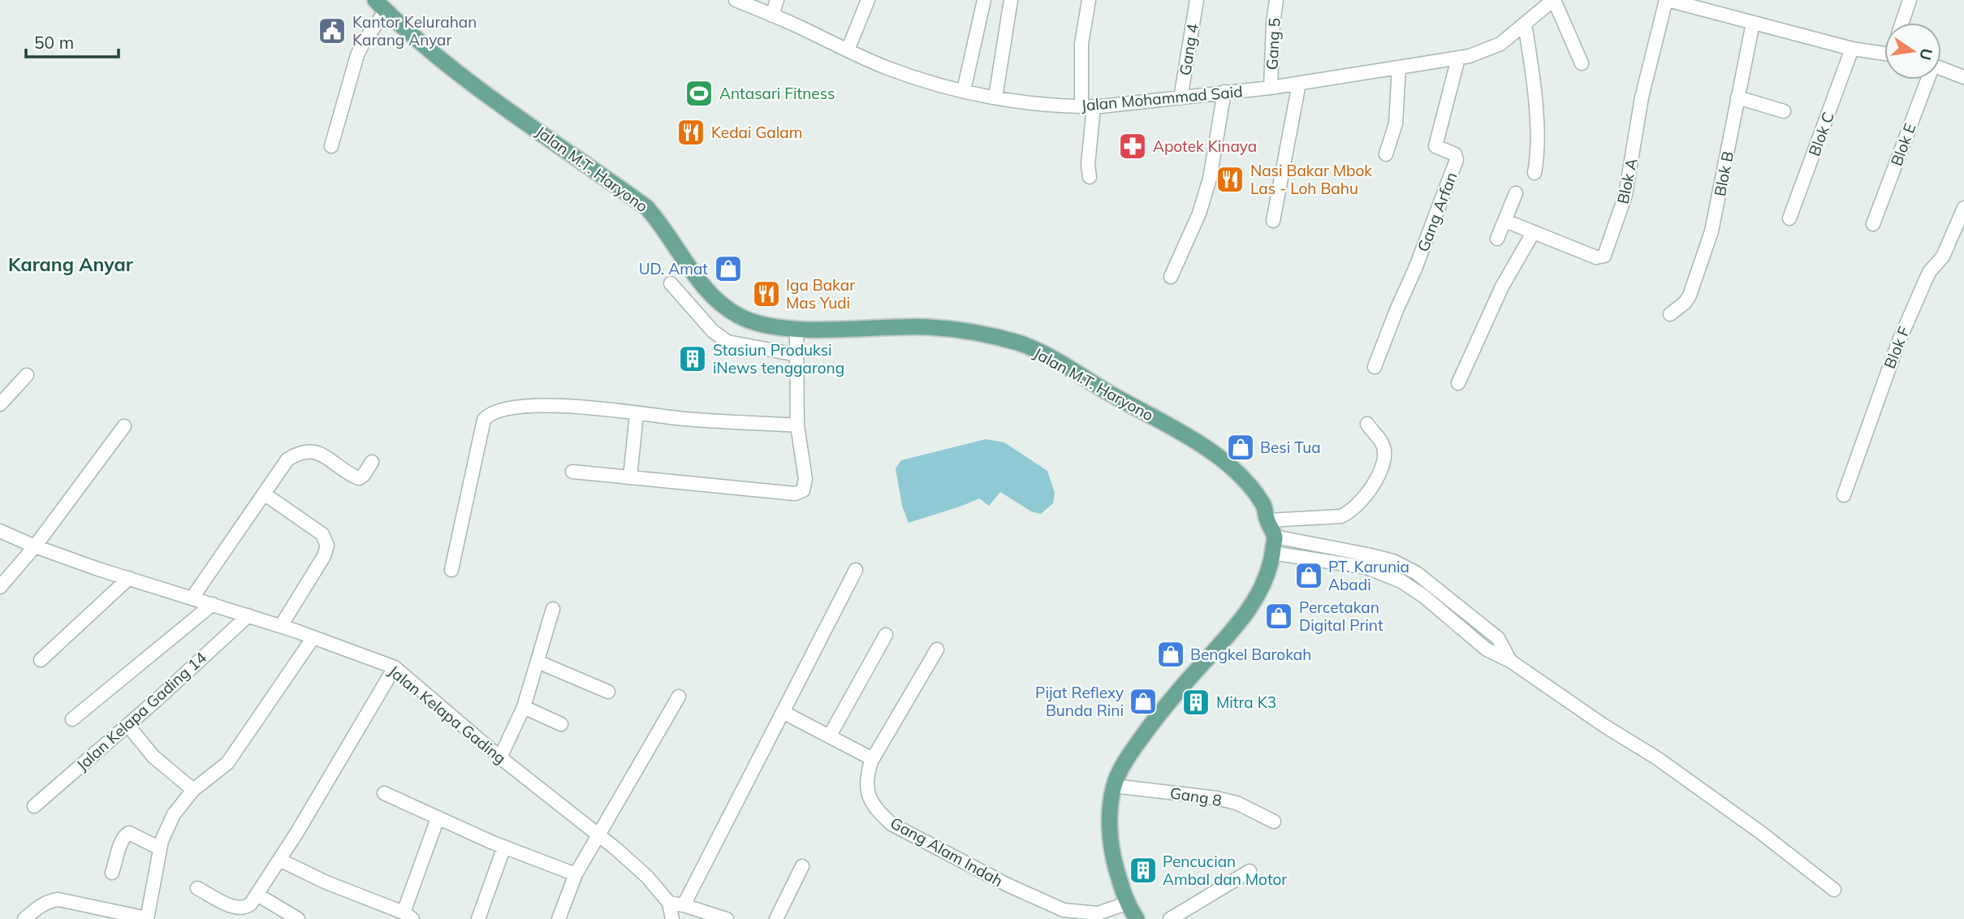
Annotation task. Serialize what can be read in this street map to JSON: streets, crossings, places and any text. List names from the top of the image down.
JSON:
{
  "streets": {
    "main road": ["Jalan M.T. Haryono"],
    "street": [
      "Gang 5",
      "Gang 4",
      "Jalan Mohammad Said",
      "Blok C",
      "Blok E",
      "Blok B",
      "Blok A",
      "Gang Arfan",
      "Blok F",
      "Jalan Kelapa Gading 14",
      "Jalan Kelapa Gading",
      "Gang 8",
      "Gang Alam Indah"
    ]
  },
  "crossings": [
    ["Gang 5", "Jalan Mohammad Said"],
    ["Gang 4", "Jalan Mohammad Said"],
    ["Jalan Mohammad Said", "Gang Arfan"],
    ["Jalan Kelapa Gading 14", "Jalan Kelapa Gading"]
  ],
  "districts": ["Karang Anyar"],
  "places": {
    "public building": ["Kantor Kelurahan Karang Anyar"],
    "sports": ["Antasari Fitness"],
    "restaurant": ["Kedai Galam", "Nasi Bakar Mbok Las - Loh Bahu", "Iga Bakar Mas Yudi"],
    "pharmacy": ["Apotek Kinaya"],
    "shop": [
      "UD. Amat",
      "Besi Tua",
      "PT. Karunia Abadi",
      "Percetakan Digital Print",
      "Bengkel Barokah",
      "Pijat Reflexy Bunda Rini"
    ],
    "building": ["Stasiun Produksi iNews tenggarong", "Mitra K3", "Pencucian Ambal dan Motor"]
  },
  "scale_bar": "50 m",
  "north": "right"
}
